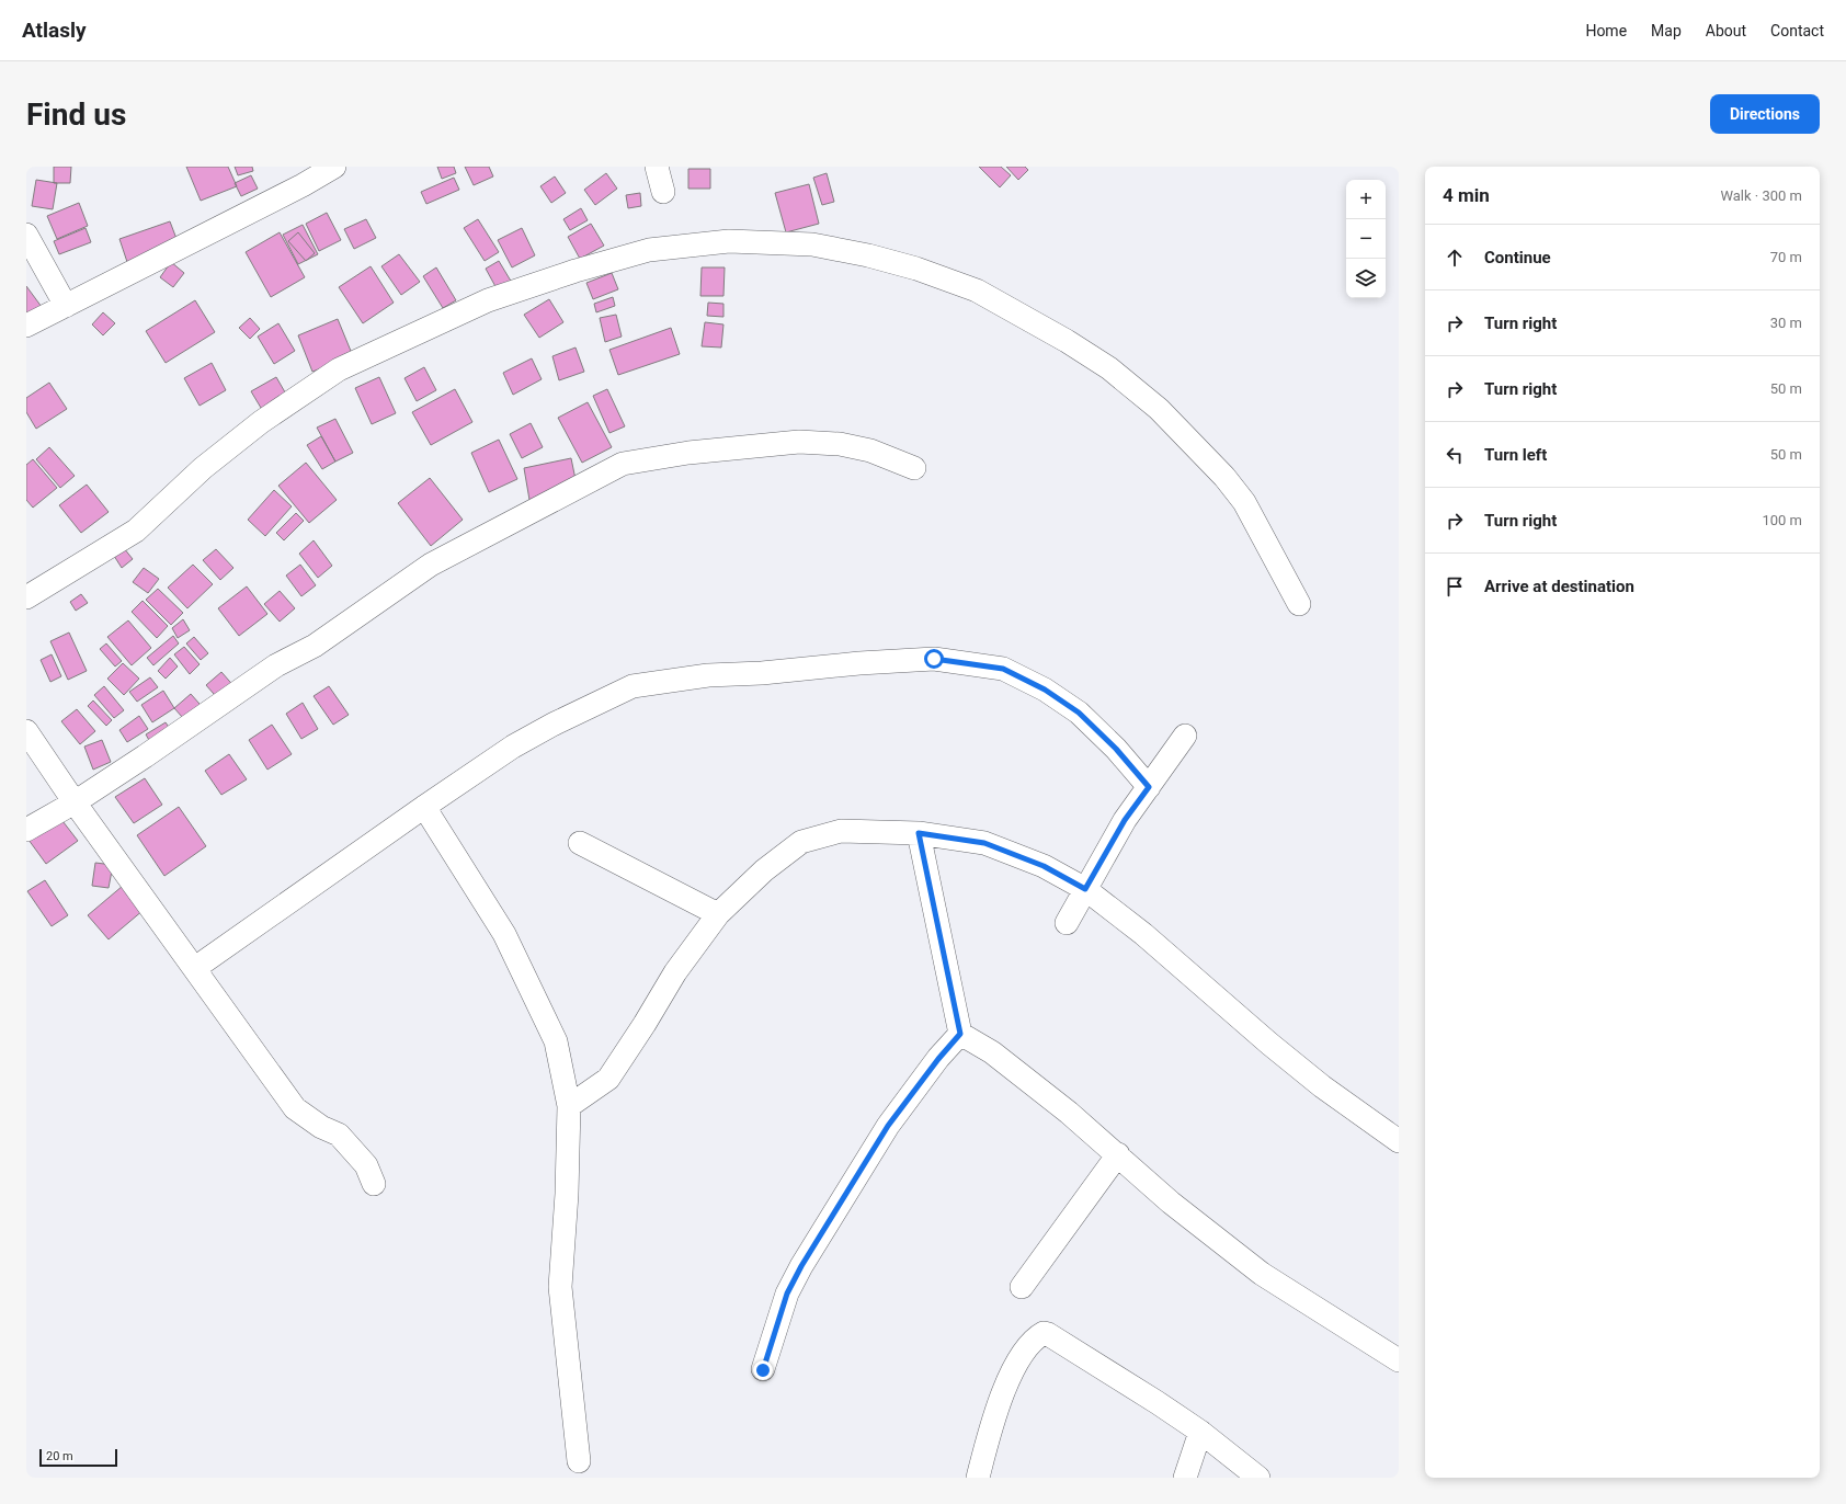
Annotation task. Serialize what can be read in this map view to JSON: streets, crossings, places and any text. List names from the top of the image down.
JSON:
{
  "scale_bar": "20 m",
  "page": {
    "header": "Atlasly",
    "nav": [
      "Home",
      "Map",
      "About",
      "Contact"
    ],
    "buttons": "Directions",
    "title": "Find us",
    "heading": ["4 min", "Walk · 300 m"],
    "map_buttons": ["+", "−"],
    "list": [
      ["Continue", "70 m"],
      ["Turn right", "30 m"],
      ["Turn right", "50 m"],
      ["Turn left", "50 m"],
      ["Turn right", "100 m"],
      "Arrive at destination"
    ],
    "scale": "20 m"
  }
}
